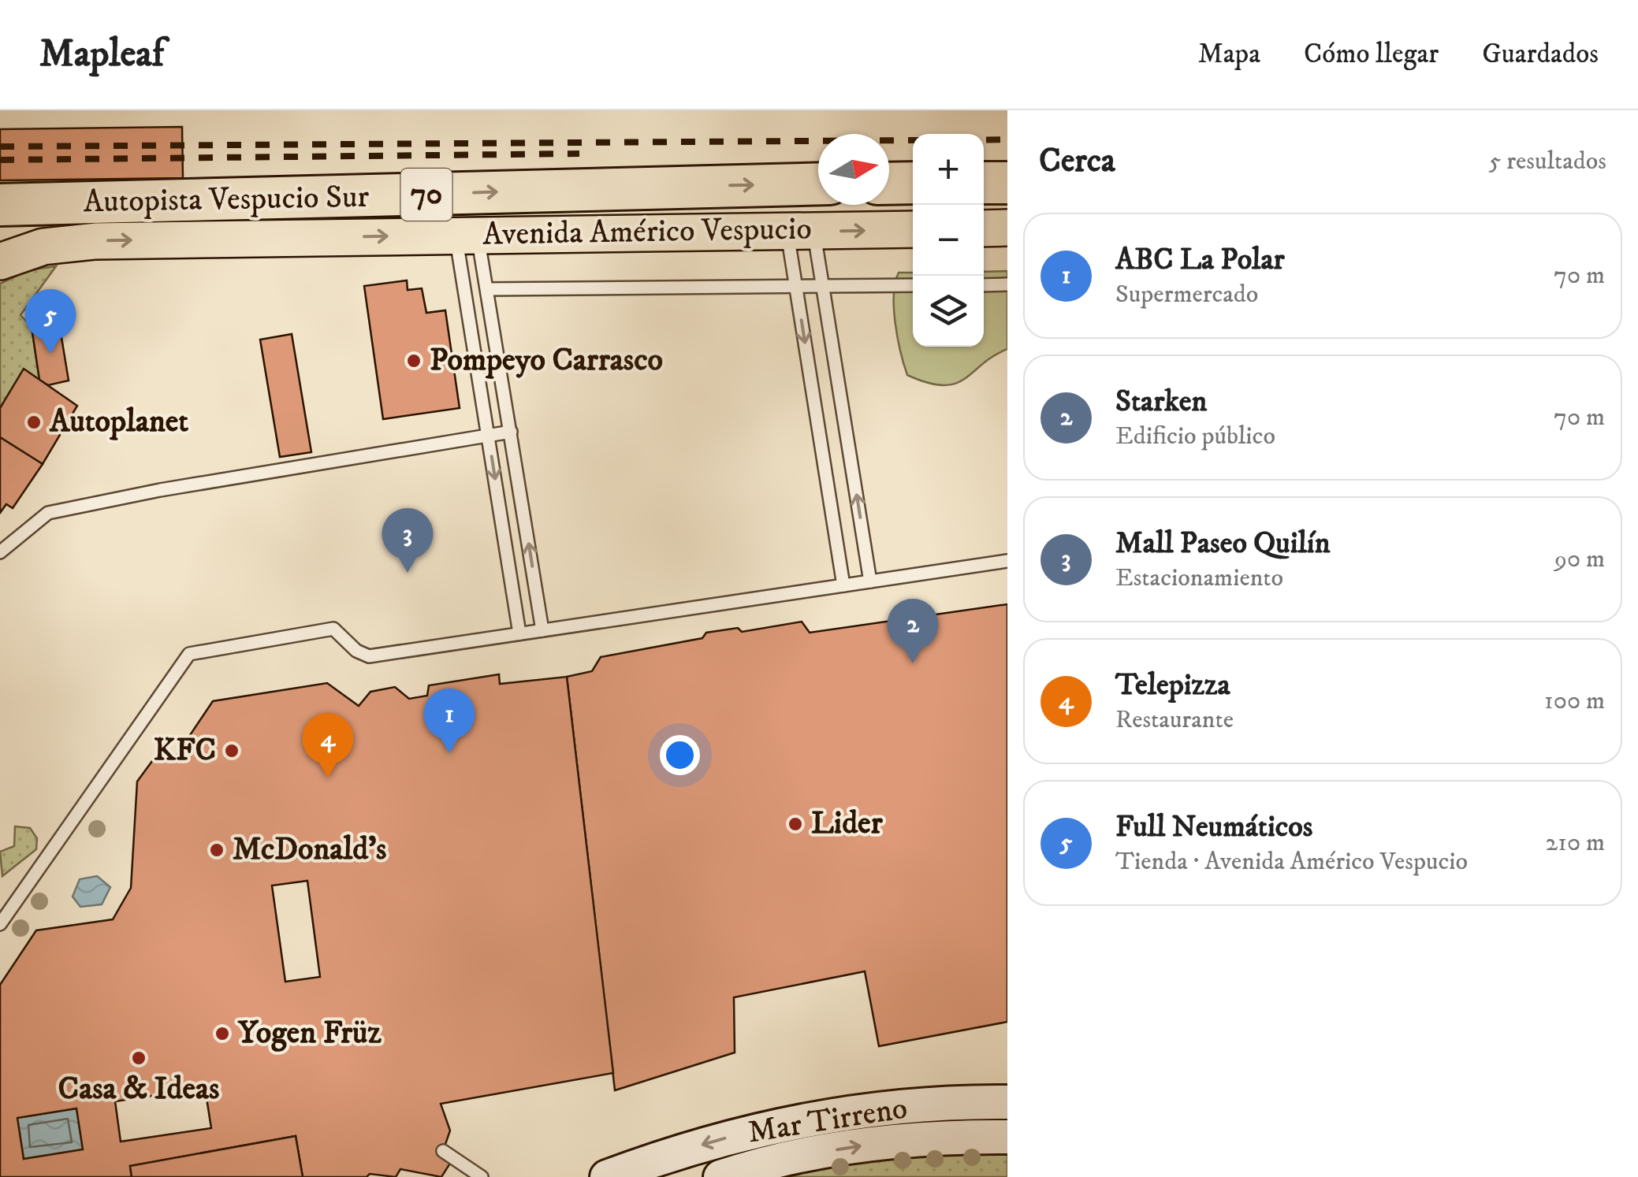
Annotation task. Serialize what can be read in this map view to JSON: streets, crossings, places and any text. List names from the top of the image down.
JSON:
{
  "streets": {
    "highway": ["70", "Autopista Vespucio Sur"],
    "main road": ["Avenida Américo Vespucio"],
    "street": ["Mar Tirreno"]
  },
  "one_way": ["Autopista Vespucio Sur", "Avenida Américo Vespucio"],
  "places": [
    "Pompeyo Carrasco",
    "Autoplanet",
    "KFC",
    "Lider",
    "McDonald's",
    "Yogen Früz",
    "Casa & Ideas"
  ],
  "north": "right",
  "page": {
    "header": "Mapleaf",
    "nav": ["Mapa", "Cómo llegar", "Guardados"],
    "heading": ["Cerca", "5 resultados"],
    "map_buttons": ["+", "−"],
    "list": [
      {
        "mark": "1",
        "name": "ABC La Polar",
        "note": "Supermercado",
        "value": "70 m"
      },
      {
        "mark": "2",
        "name": "Starken",
        "note": "Edificio público",
        "value": "70 m"
      },
      {
        "mark": "3",
        "name": "Mall Paseo Quilín",
        "note": "Estacionamiento",
        "value": "90 m"
      },
      {
        "mark": "4",
        "name": "Telepizza",
        "note": "Restaurante",
        "value": "100 m"
      },
      {
        "mark": "5",
        "name": "Full Neumáticos",
        "note": "Tienda · Avenida Américo Vespucio",
        "value": "210 m"
      }
    ],
    "pins": [
      "5",
      "3",
      "2",
      "1",
      "4"
    ]
  }
}
